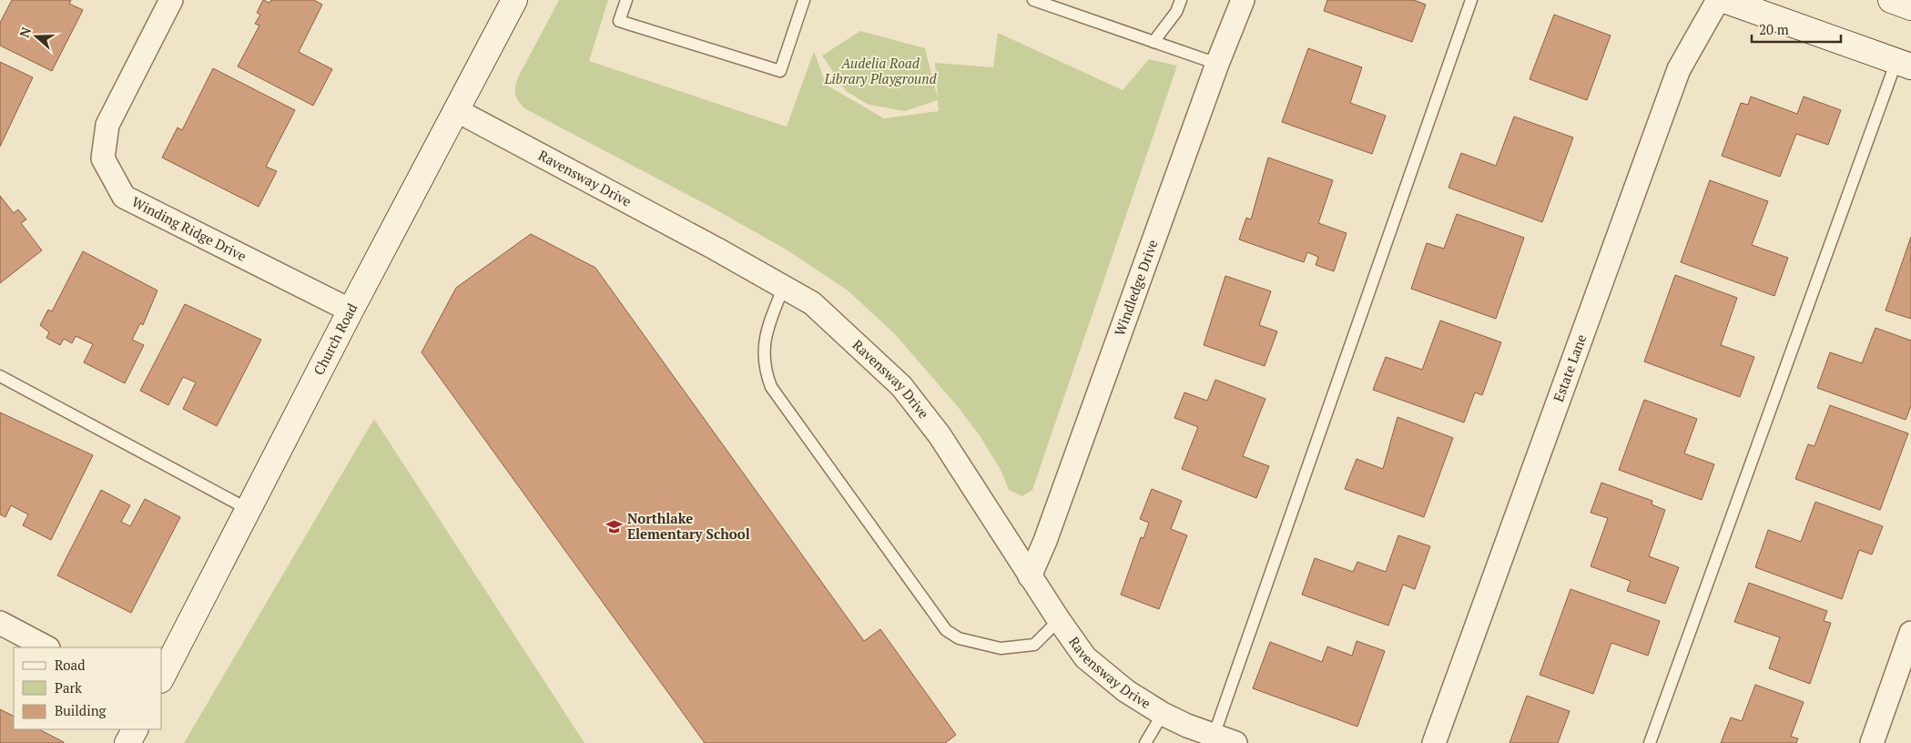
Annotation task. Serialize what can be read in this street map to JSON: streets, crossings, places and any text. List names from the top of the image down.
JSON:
{
  "streets": {
    "street": [
      "Ravensway Drive",
      "Winding Ridge Drive",
      "Windledge Drive",
      "Church Road",
      "Estate Lane"
    ]
  },
  "crossings": [
    ["Ravensway Drive", "Windledge Drive"],
    ["Ravensway Drive", "Church Road"],
    ["Winding Ridge Drive", "Church Road"]
  ],
  "parks": ["Audelia Road Library Playground"],
  "places": {
    "school or university": ["Northlake Elementary School"]
  },
  "legend": ["Road", "Park", "Building"],
  "scale_bar": "20 m",
  "north": "left"
}
